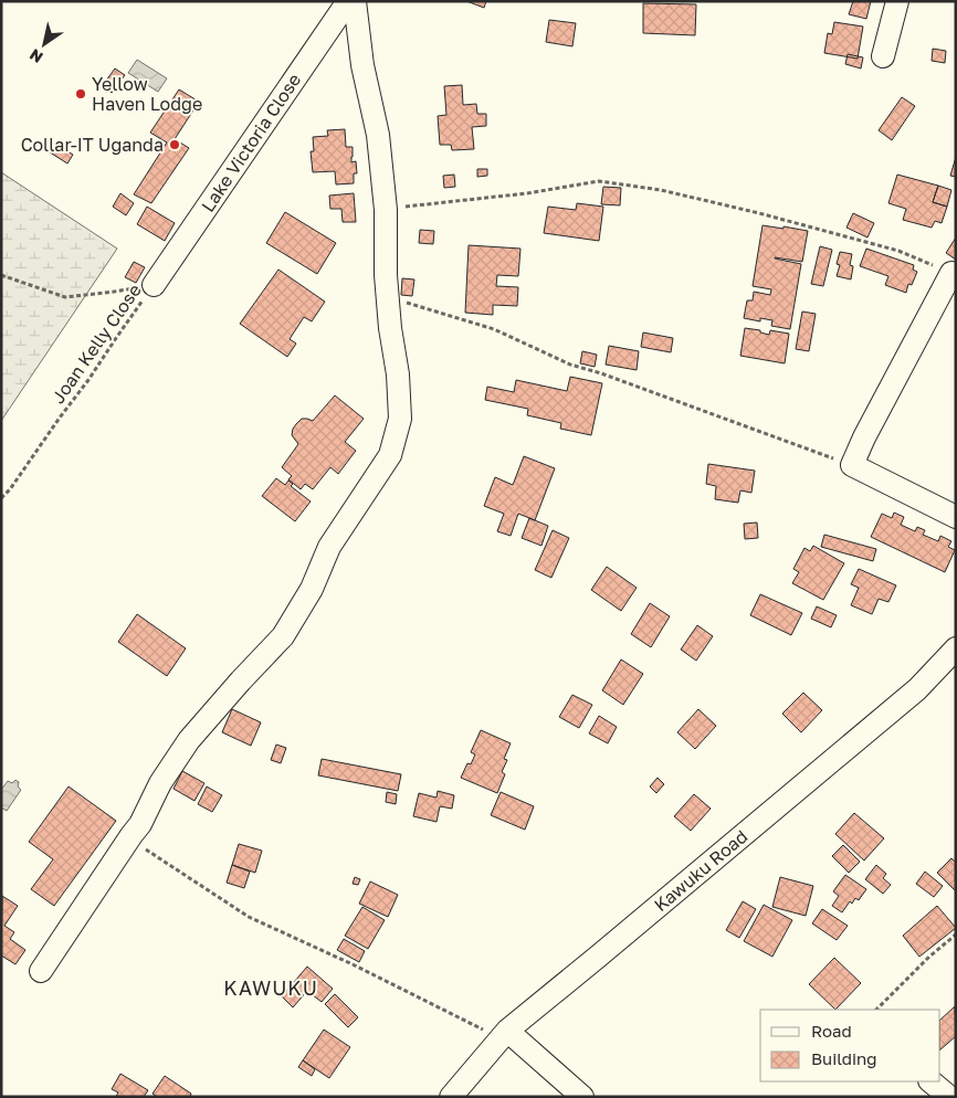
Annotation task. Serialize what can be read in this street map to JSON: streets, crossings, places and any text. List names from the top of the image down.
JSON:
{
  "streets": {
    "street": ["Lake Victoria Close", "Kawuku Road"],
    "path": ["Joan Kelly Close"]
  },
  "crossings": [
    ["Lake Victoria Close", "Joan Kelly Close"]
  ],
  "districts": ["KAWUKU"],
  "places": ["Yellow Haven Lodge", "Collar-IT Uganda"],
  "legend": ["Road", "Building"],
  "north": "bottom left"
}
